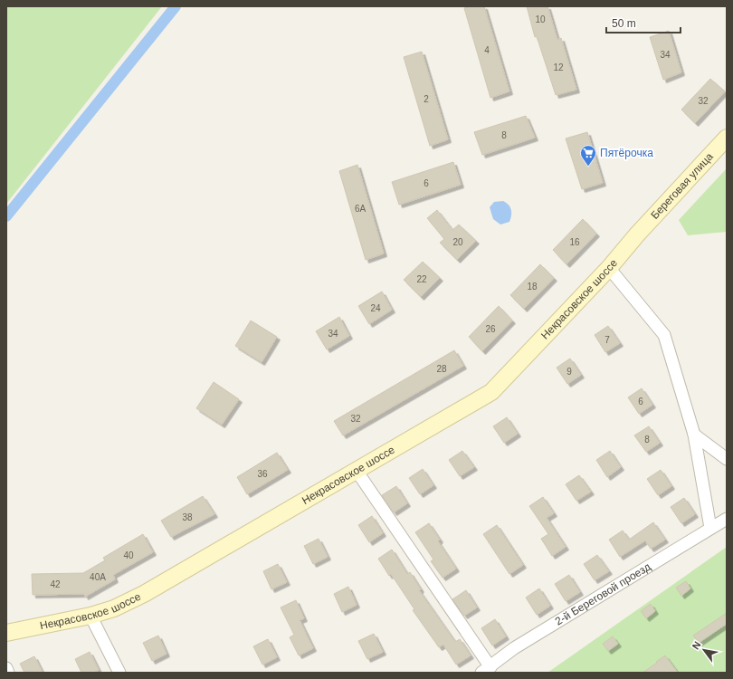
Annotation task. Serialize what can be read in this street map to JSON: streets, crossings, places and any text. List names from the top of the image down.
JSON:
{
  "streets": {
    "main road": ["Береговая улица", "Некрасовское шоссе"],
    "street": ["2-й Береговой проезд"]
  },
  "crossings": [
    ["Береговая улица", "Некрасовское шоссе"]
  ],
  "places": {
    "supermarket": ["Пятёрочка"]
  },
  "house_numbers": [
    "10",
    "4",
    "34",
    "12",
    "2",
    "32",
    "8",
    "6",
    "6А",
    "20",
    "16",
    "22",
    "18",
    "24",
    "26",
    "34",
    "7",
    "28",
    "9",
    "6",
    "32",
    "8",
    "36",
    "38",
    "40",
    "40А",
    "42"
  ],
  "scale_bar": "50 m",
  "north": "top left"
}
